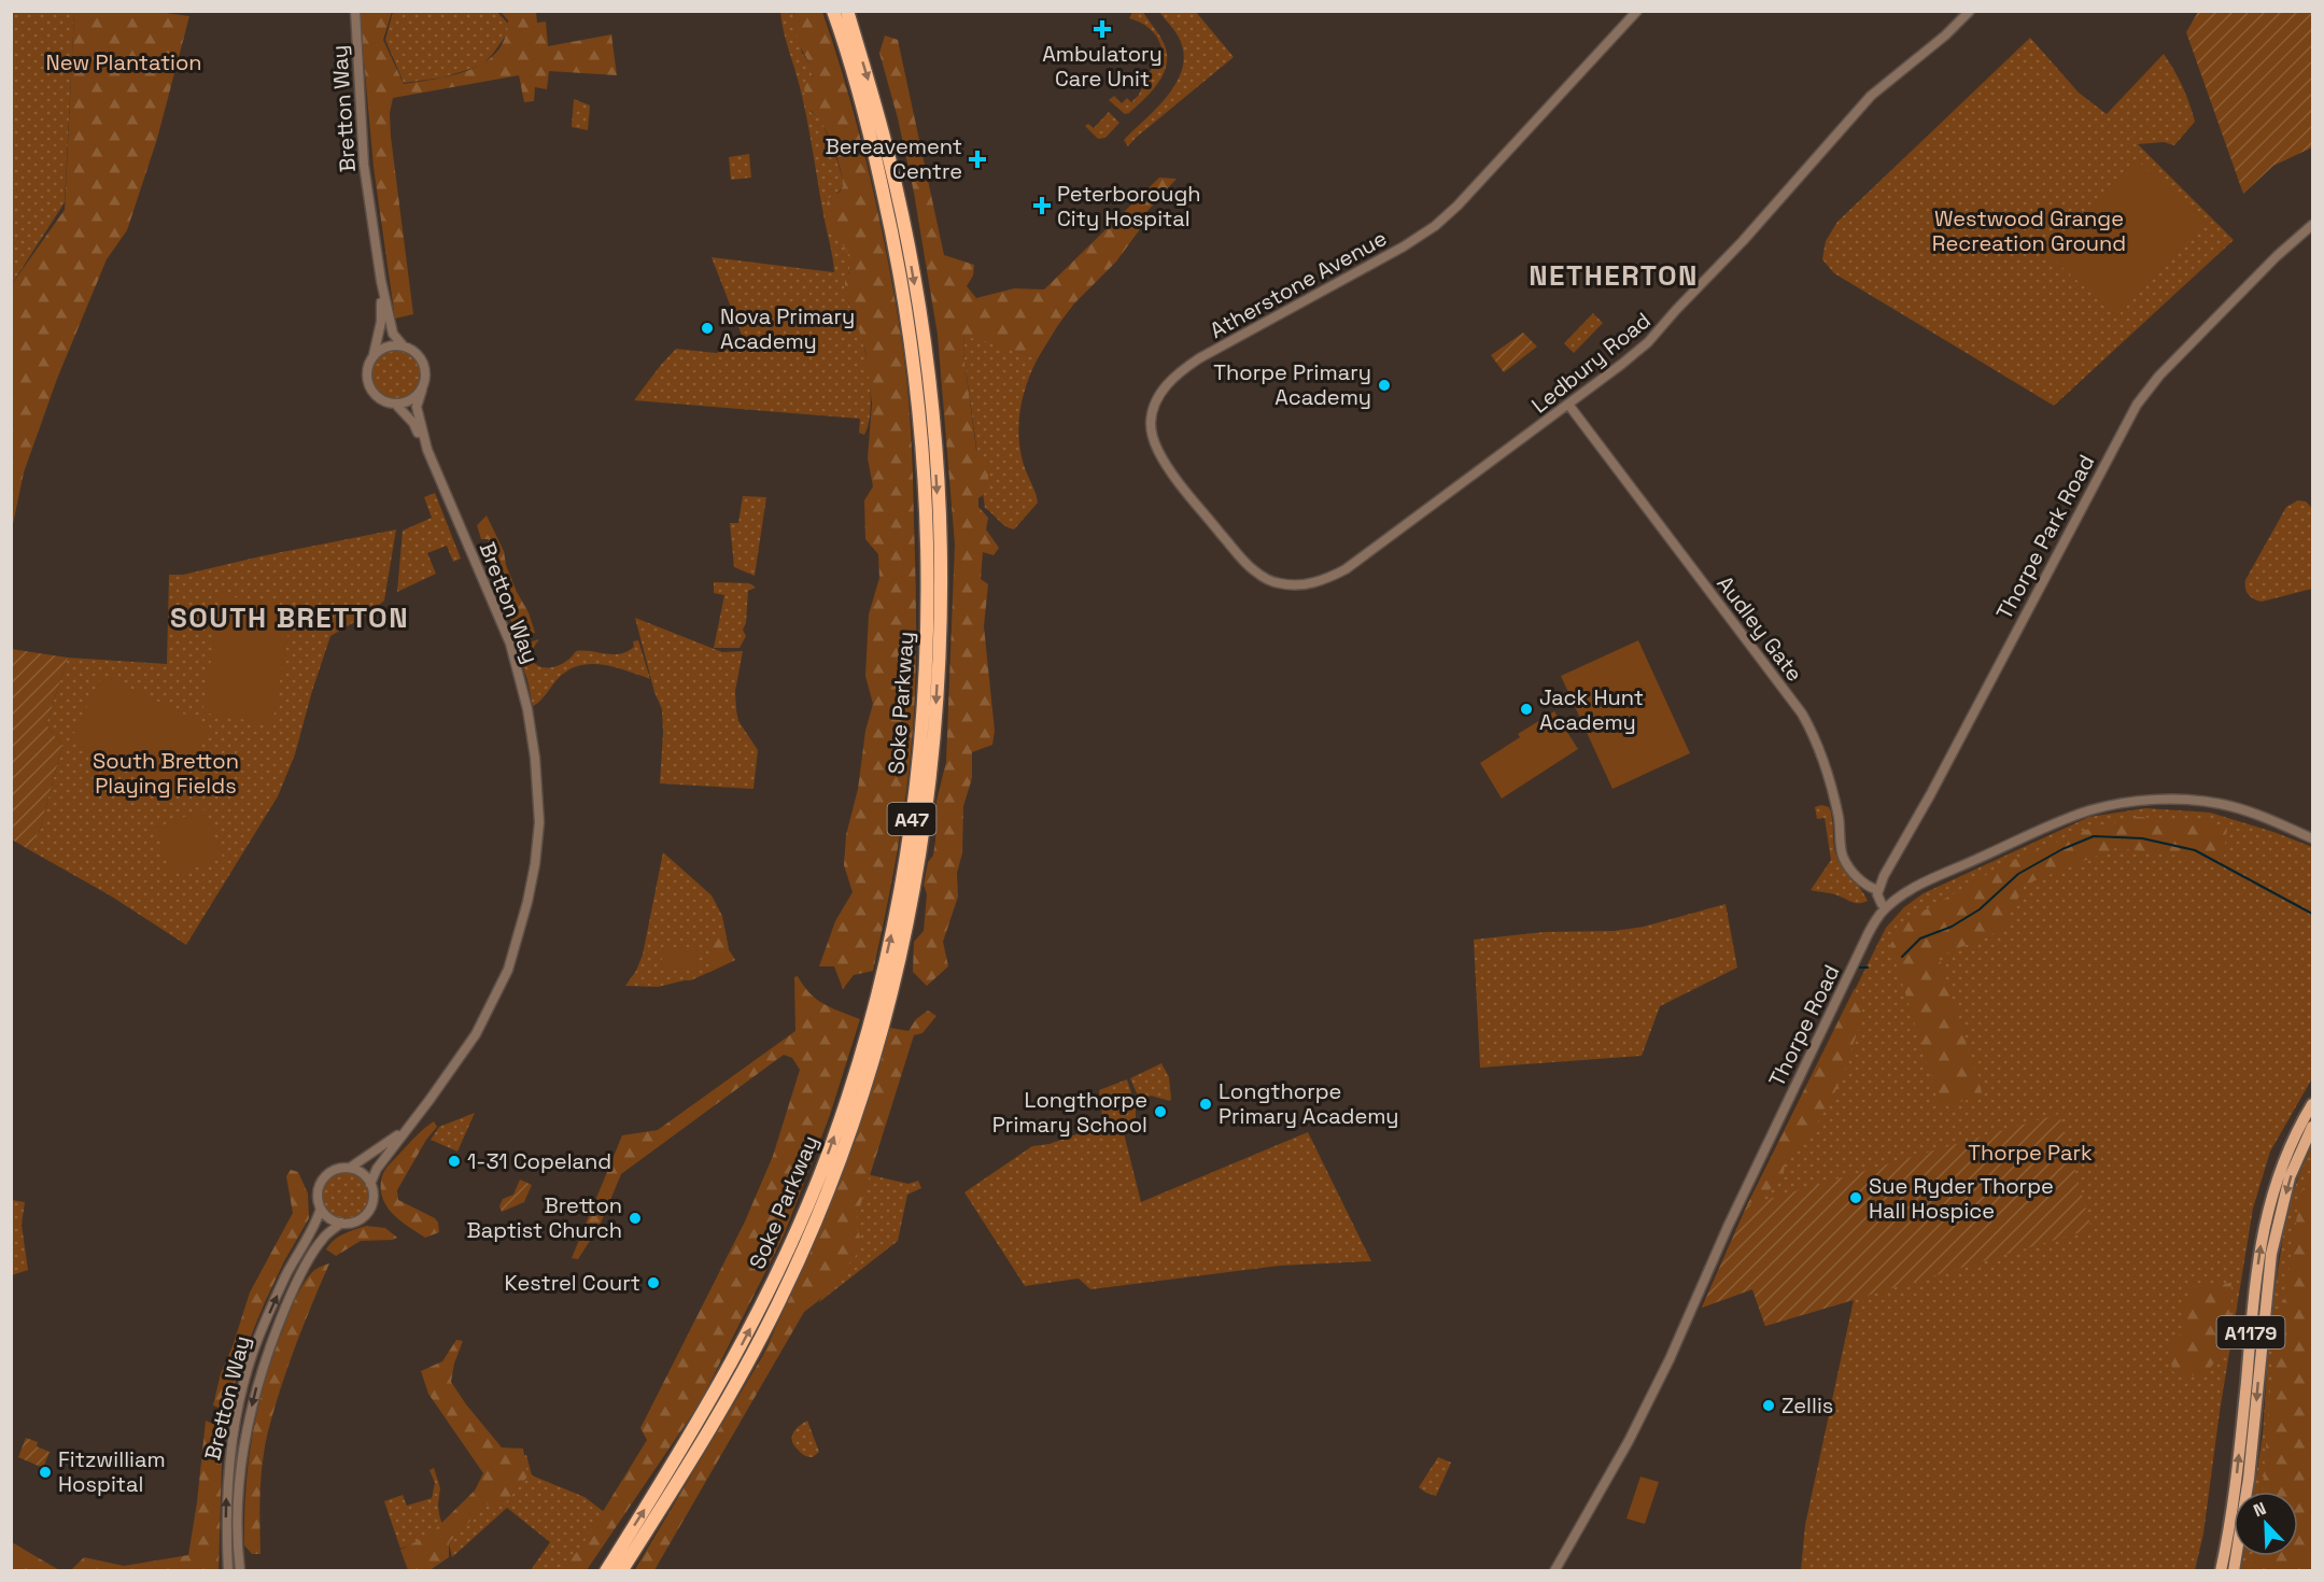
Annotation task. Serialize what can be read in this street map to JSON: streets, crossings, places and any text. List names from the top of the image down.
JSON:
{
  "streets": {
    "highway": ["Soke Parkway", "A47"],
    "main road": ["A1179"],
    "street": [
      "Bretton Way",
      "Atherstone Avenue",
      "Ledbury Road",
      "Thorpe Park Road",
      "Audley Gate",
      "Thorpe Road"
    ]
  },
  "crossings": [
    ["Atherstone Avenue", "Ledbury Road"],
    ["Ledbury Road", "Audley Gate"],
    ["Thorpe Park Road", "Audley Gate"],
    ["Soke Parkway", "A47"]
  ],
  "districts": ["NETHERTON", "SOUTH BRETTON"],
  "parks": [
    "New Plantation",
    "Westwood Grange Recreation Ground",
    "South Bretton Playing Fields",
    "Thorpe Park"
  ],
  "places": {
    "health": ["Ambulatory Care Unit", "Bereavement Centre", "Peterborough City Hospital"],
    "other": [
      "Nova Primary Academy",
      "Thorpe Primary Academy",
      "Jack Hunt Academy",
      "Longthorpe Primary Academy",
      "Longthorpe Primary School",
      "1-31 Copeland",
      "Sue Ryder Thorpe Hall Hospice",
      "Bretton Baptist Church",
      "Kestrel Court",
      "Zellis",
      "Fitzwilliam Hospital"
    ]
  },
  "north": "top left"
}
